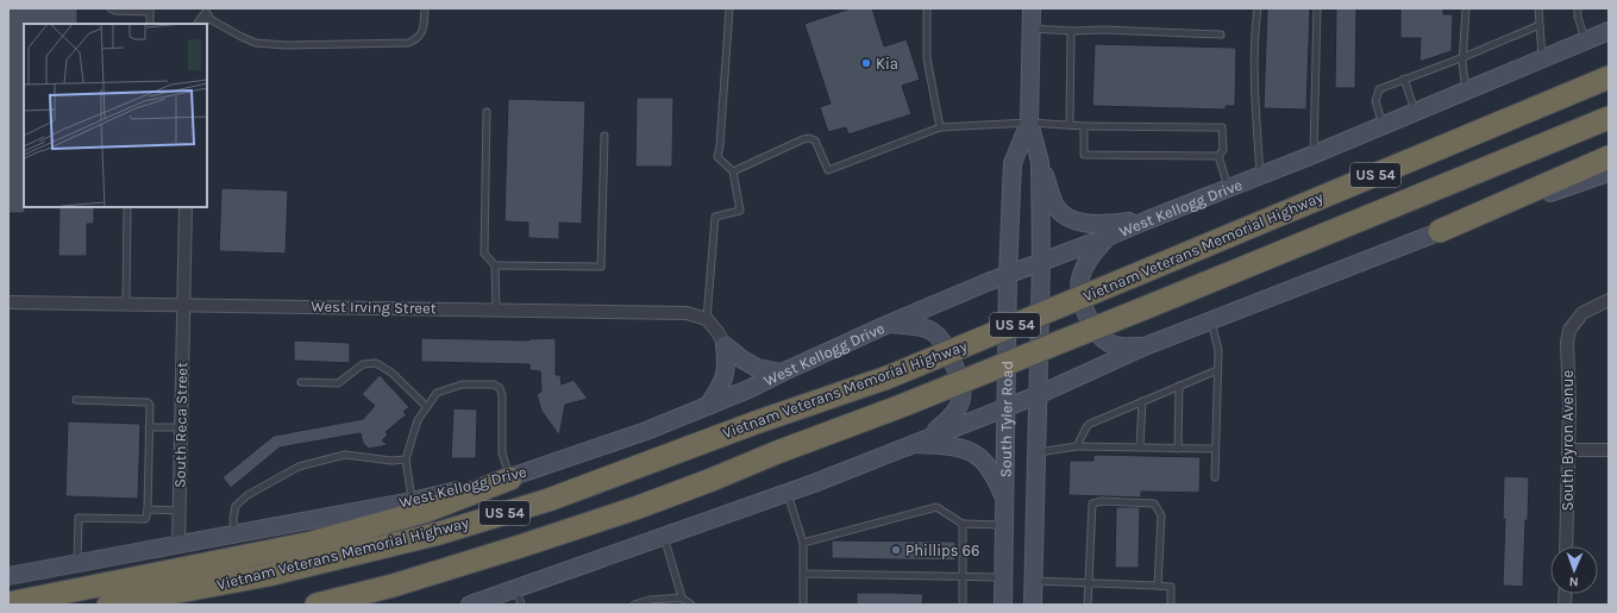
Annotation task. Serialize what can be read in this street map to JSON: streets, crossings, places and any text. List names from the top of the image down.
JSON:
{
  "streets": {
    "highway": ["US 54", "Vietnam Veterans Memorial Highway"],
    "main road": ["West Kellogg Drive", "South Tyler Road"],
    "street": ["West Irving Street", "South Reca Street", "South Byron Avenue"]
  },
  "crossings": [
    ["West Kellogg Drive", "South Tyler Road"],
    ["West Kellogg Drive", "South Reca Street"],
    ["West Irving Street", "South Reca Street"]
  ],
  "places": ["Kia", "Phillips 66"],
  "north": "bottom"
}
